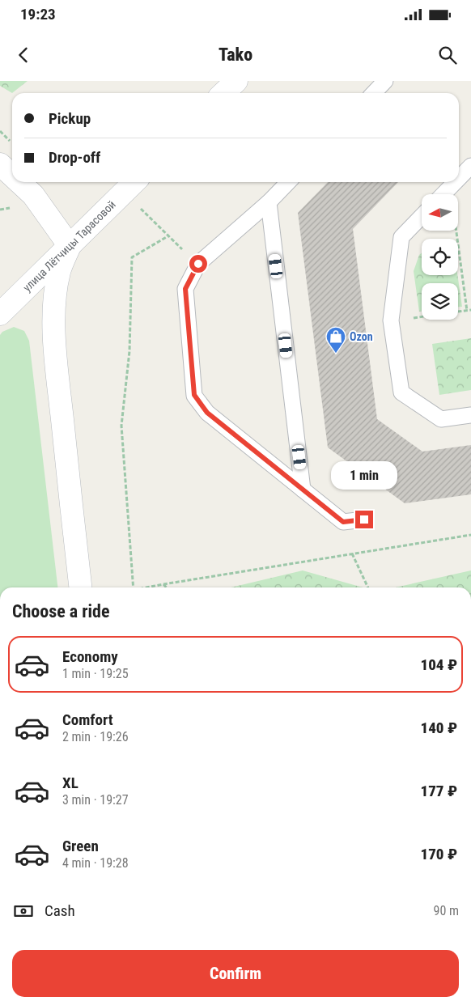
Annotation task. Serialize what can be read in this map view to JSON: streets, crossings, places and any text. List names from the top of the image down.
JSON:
{
  "streets": {
    "main road": ["улица Лётчицы Тарасовой"]
  },
  "places": {
    "shop": ["Ozon"]
  },
  "north": "left",
  "page": {
    "status": "19:23",
    "header": "Tako",
    "banner": ["Pickup", "Drop-off"],
    "bubble": "1 min",
    "heading": "Choose a ride",
    "list": [
      {
        "name": "Economy",
        "note": "1 min · 19:25",
        "value": "104 ₽"
      },
      {
        "name": "Comfort",
        "note": "2 min · 19:26",
        "value": "140 ₽"
      },
      {
        "name": "XL",
        "note": "3 min · 19:27",
        "value": "177 ₽"
      },
      {
        "name": "Green",
        "note": "4 min · 19:28",
        "value": "170 ₽"
      }
    ],
    "pay": ["Cash", "90 m"],
    "buttons": "Confirm"
  }
}
